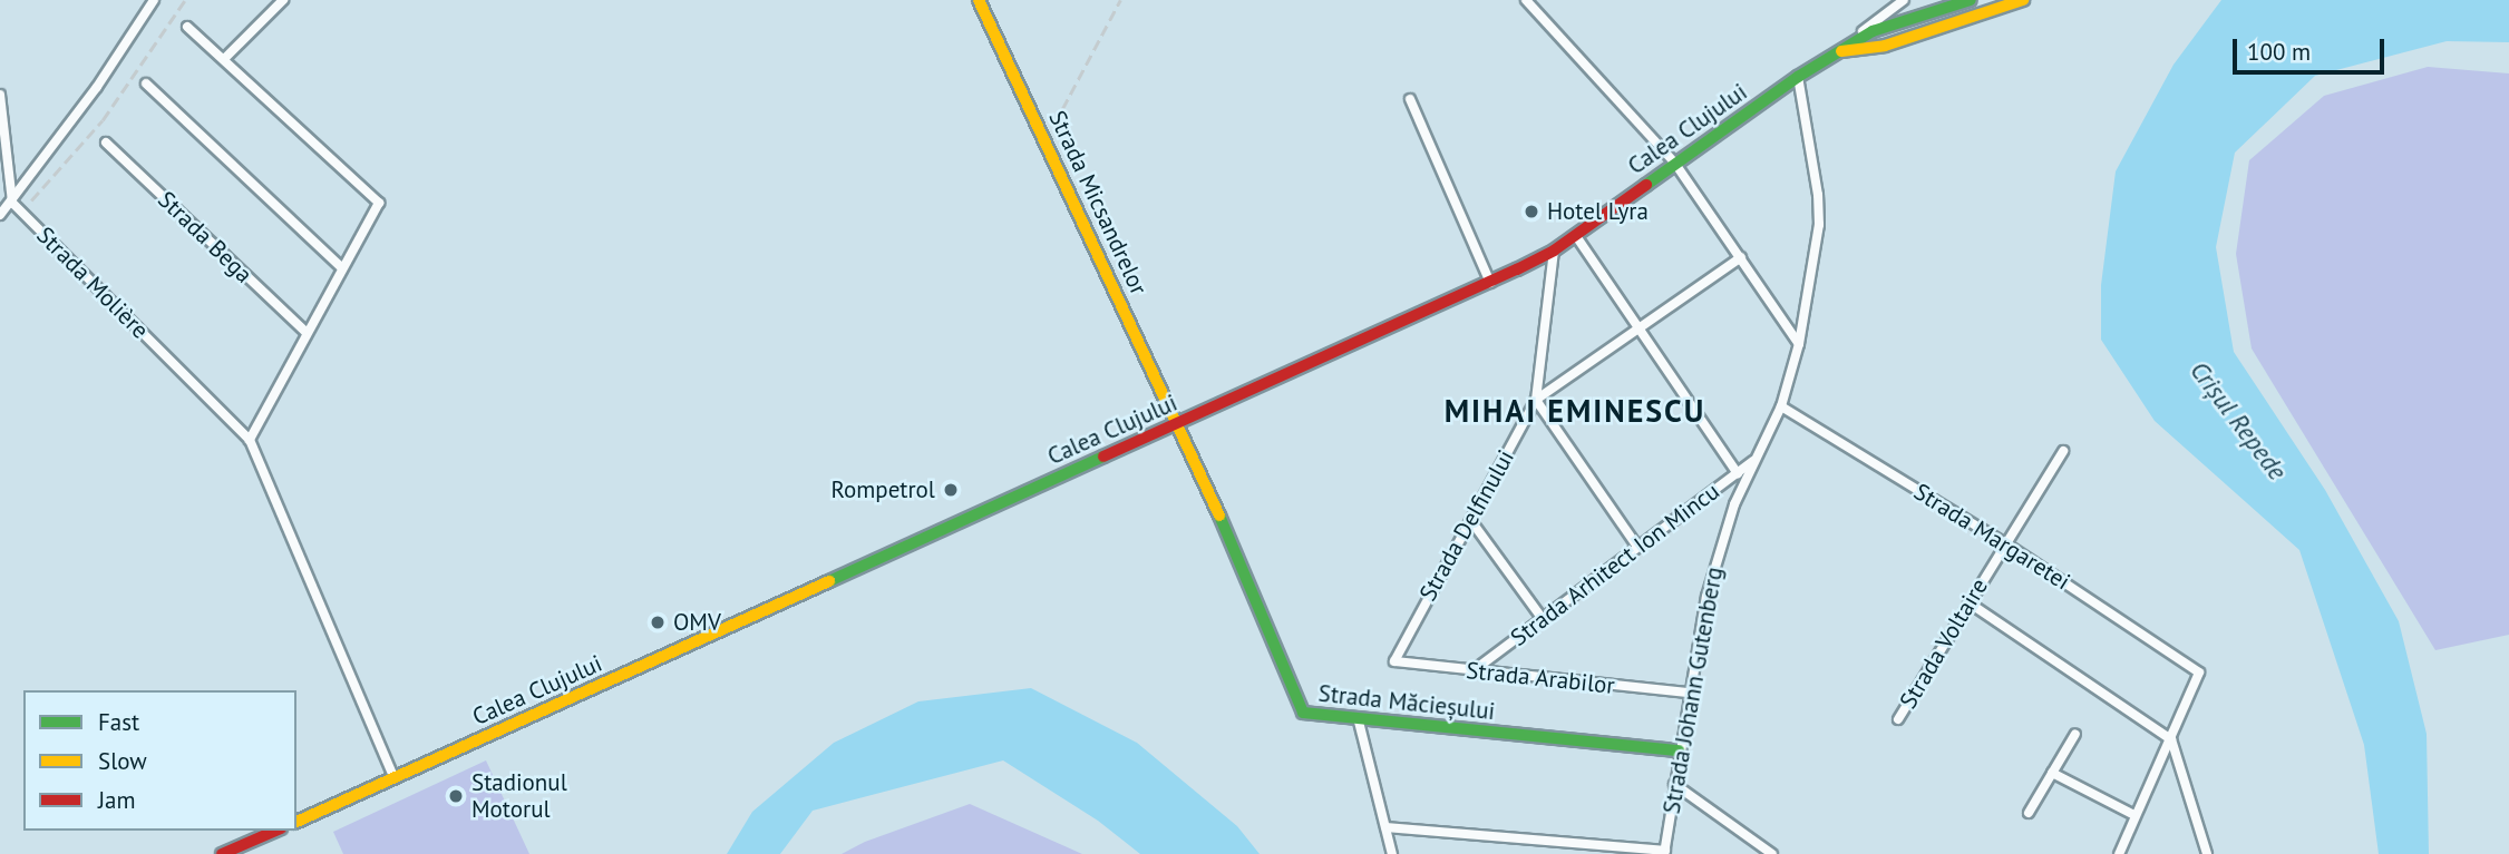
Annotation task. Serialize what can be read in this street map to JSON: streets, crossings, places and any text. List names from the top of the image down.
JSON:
{
  "streets": {
    "main road": ["Calea Clujului", "Strada Micsandrelor", "Strada Măcieșului"],
    "street": [
      "Strada Bega",
      "Strada Molière",
      "Strada Delfinului",
      "Strada Margaretei",
      "Strada Arhitect Ion Mincu",
      "Strada Voltaire",
      "Strada Arabilor",
      "Strada Johann Gutenberg"
    ]
  },
  "crossings": [
    ["Calea Clujului", "Strada Micsandrelor"],
    ["Calea Clujului", "Strada Molière"],
    ["Calea Clujului", "Strada Delfinului"],
    ["Calea Clujului", "Strada Johann Gutenberg"],
    ["Calea Clujului", "Strada Măcieșului"],
    ["Strada Micsandrelor", "Strada Măcieșului"],
    ["Strada Delfinului", "Strada Arabilor"],
    ["Strada Margaretei", "Strada Voltaire"],
    ["Strada Margaretei", "Strada Johann Gutenberg"],
    ["Strada Arhitect Ion Mincu", "Strada Arabilor"],
    ["Strada Arhitect Ion Mincu", "Strada Johann Gutenberg"],
    ["Strada Arabilor", "Strada Johann Gutenberg"],
    ["Strada Johann Gutenberg", "Strada Măcieșului"]
  ],
  "districts": ["MIHAI EMINESCU"],
  "water": ["Crișul Repede"],
  "places": [
    "Hotel Lyra",
    "Rompetrol",
    "OMV",
    "Stadionul Motorul"
  ],
  "legend": ["Fast", "Slow", "Jam"],
  "scale_bar": "100 m"
}
